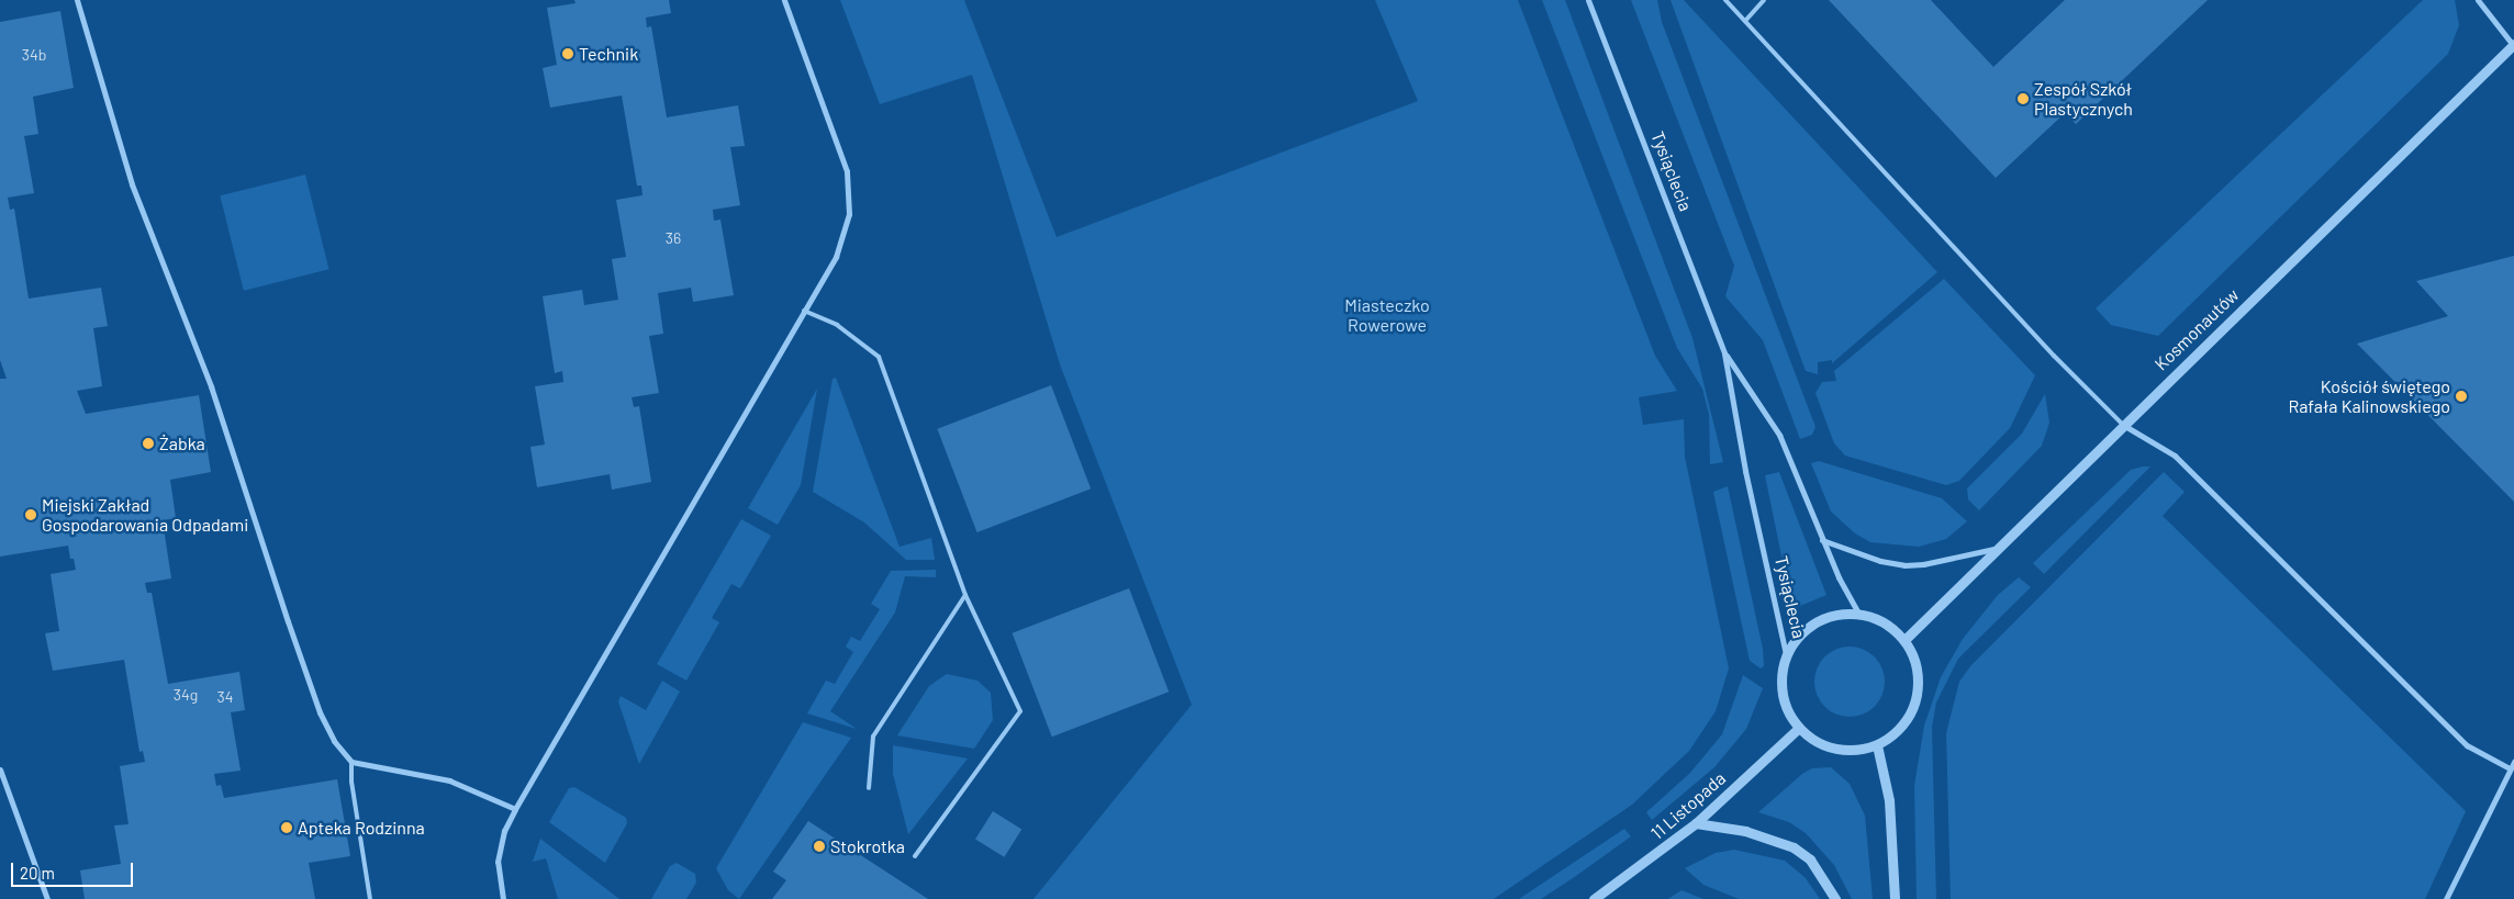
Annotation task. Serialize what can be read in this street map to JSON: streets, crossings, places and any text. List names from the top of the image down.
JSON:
{
  "streets": {
    "street": ["Tysiąclecia", "Kosmonautów", "11 Listopada"]
  },
  "crossings": [
    ["Tysiąclecia", "Kosmonautów"],
    ["Tysiąclecia", "11 Listopada"],
    ["Kosmonautów", "11 Listopada"]
  ],
  "parks": ["Miasteczko Rowerowe"],
  "places": [
    "Technik",
    "Zespół Szkół Plastycznych",
    "Kościół świętego Rafała Kalinowskiego",
    "Żabka",
    "Miejski Zakład Gospodarowania Odpadami",
    "Apteka Rodzinna",
    "Stokrotka"
  ],
  "house_numbers": [
    "34b",
    "36",
    "34g",
    "34"
  ],
  "scale_bar": "20 m"
}
